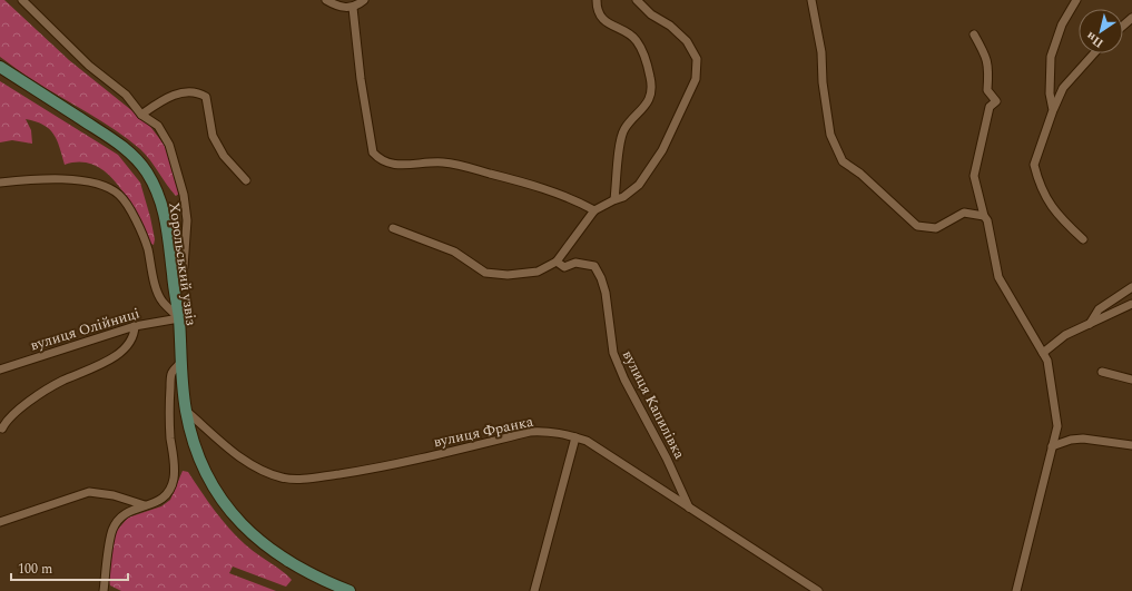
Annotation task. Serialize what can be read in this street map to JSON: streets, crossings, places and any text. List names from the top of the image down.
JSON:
{
  "streets": {
    "main road": ["Хорольський узвіз"],
    "street": ["вулиця Олійниці", "вулиця Капилівка", "вулиця Франка"]
  },
  "crossings": [
    ["Хорольський узвіз", "вулиця Олійниці"],
    ["Хорольський узвіз", "вулиця Франка"],
    ["вулиця Капилівка", "вулиця Франка"]
  ],
  "scale_bar": "100 m",
  "north": "bottom left"
}
